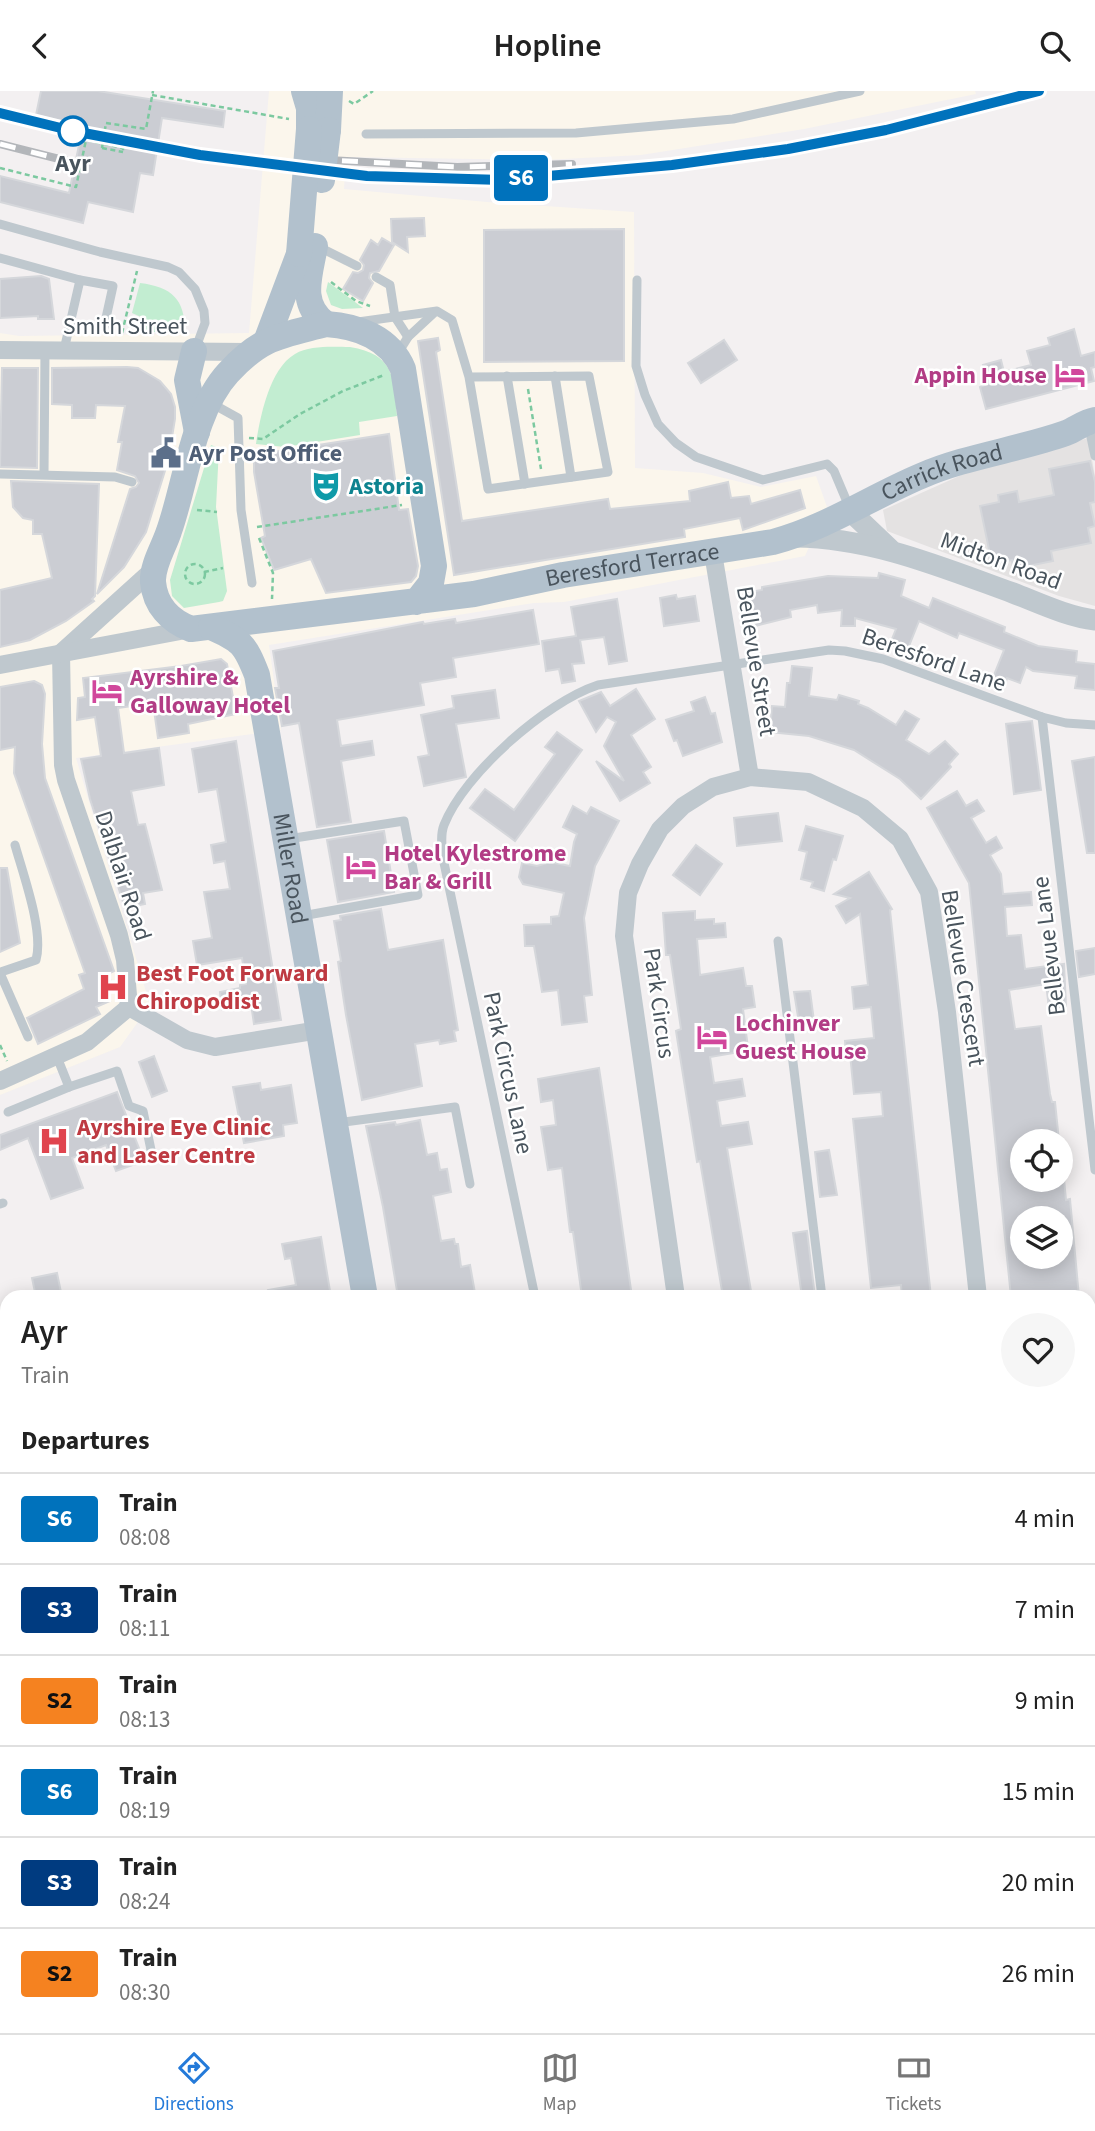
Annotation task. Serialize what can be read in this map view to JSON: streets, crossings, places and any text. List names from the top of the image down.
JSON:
{
  "streets": {
    "main road": ["Carrick Road", "Beresford Terrace", "Miller Road"],
    "street": [
      "Smith Street",
      "Midton Road",
      "Bellevue Street",
      "Dalblair Road",
      "Bellevue Crescent",
      "Park Circus"
    ],
    "lane": ["Beresford Lane", "Bellevue Lane", "Park Circus Lane"]
  },
  "crossings": [
    ["Carrick Road", "Midton Road"],
    ["Carrick Road", "Beresford Terrace"],
    ["Midton Road", "Beresford Terrace"],
    ["Beresford Terrace", "Bellevue Street"],
    ["Beresford Terrace", "Miller Road"],
    ["Beresford Lane", "Bellevue Street"],
    ["Beresford Lane", "Bellevue Lane"],
    ["Beresford Lane", "Park Circus Lane"],
    ["Bellevue Street", "Bellevue Crescent"],
    ["Bellevue Street", "Park Circus"],
    ["Bellevue Crescent", "Park Circus"]
  ],
  "places": {
    "other": ["Ayr"],
    "hotel": [
      "Appin House",
      "Ayrshire & Galloway Hotel",
      "Hotel Kylestrome Bar & Grill",
      "Lochinver Guest House"
    ],
    "public building": ["Ayr Post Office"],
    "theatre": ["Astoria"],
    "hospital": ["Best Foot Forward Chiropodist", "Ayrshire Eye Clinic and Laser Centre"]
  },
  "page": {
    "header": "Hopline",
    "on_map": "S6",
    "heading": [
      ["Ayr", "Train"],
      "Departures"
    ],
    "list": [
      {
        "mark": "S6",
        "name": "Train",
        "note": "08:08",
        "value": "4 min"
      },
      {
        "mark": "S3",
        "name": "Train",
        "note": "08:11",
        "value": "7 min"
      },
      {
        "mark": "S2",
        "name": "Train",
        "note": "08:13",
        "value": "9 min"
      },
      {
        "mark": "S6",
        "name": "Train",
        "note": "08:19",
        "value": "15 min"
      },
      {
        "mark": "S3",
        "name": "Train",
        "note": "08:24",
        "value": "20 min"
      },
      {
        "mark": "S2",
        "name": "Train",
        "note": "08:30",
        "value": "26 min"
      }
    ],
    "tabs": ["Directions", "Map", "Tickets"]
  }
}
